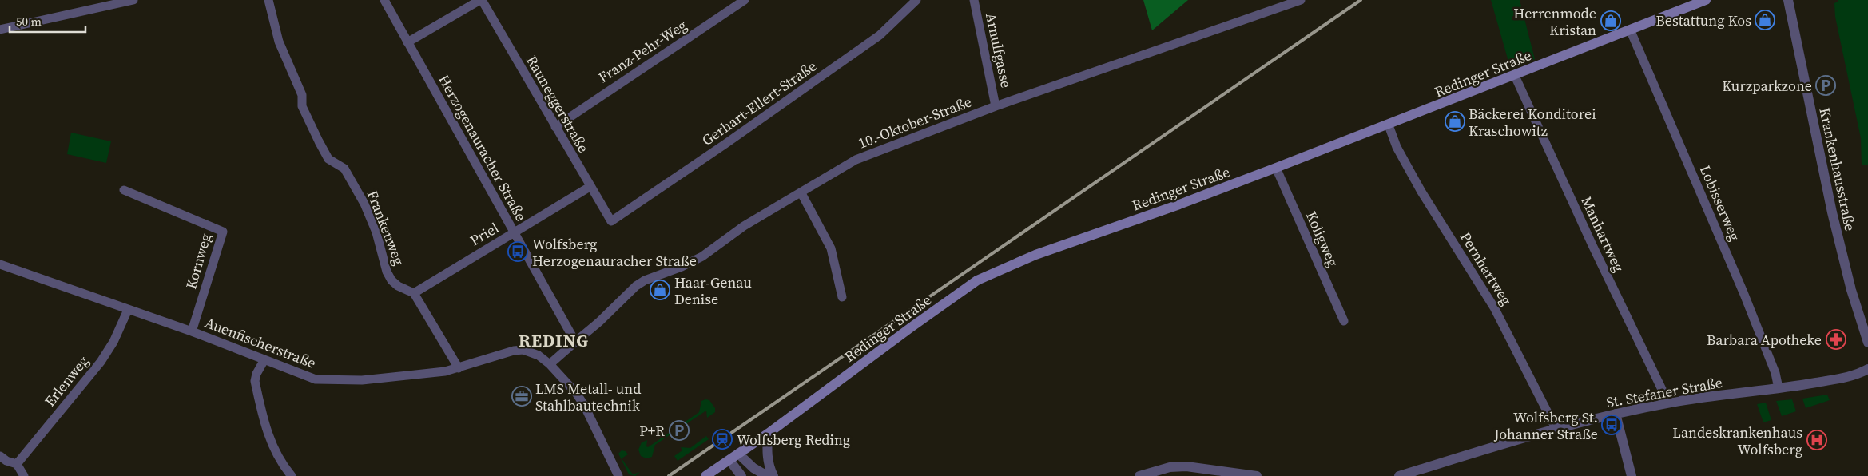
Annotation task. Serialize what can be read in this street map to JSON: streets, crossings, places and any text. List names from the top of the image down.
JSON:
{
  "streets": {
    "main road": ["Redinger Straße"],
    "street": [
      "Arnulfgasse",
      "Franz-Pehr-Weg",
      "Gerhart-Ellert-Straße",
      "Rauneggerstraße",
      "10.-Oktober-Straße",
      "Herzogenauracher Straße",
      "Krankenhausstraße",
      "Lobisserweg",
      "Frankenweg",
      "Priel",
      "Manhartweg",
      "Koligweg",
      "Kornweg",
      "Pernhartweg",
      "Auenfischerstraße",
      "Erlenweg",
      "St. Stefaner Straße"
    ]
  },
  "crossings": [
    ["Arnulfgasse", "10.-Oktober-Straße"],
    ["Franz-Pehr-Weg", "Rauneggerstraße"],
    ["Redinger Straße", "Lobisserweg"],
    ["Redinger Straße", "Manhartweg"],
    ["Redinger Straße", "Koligweg"],
    ["Redinger Straße", "Pernhartweg"],
    ["Gerhart-Ellert-Straße", "Rauneggerstraße"],
    ["Rauneggerstraße", "Priel"],
    ["10.-Oktober-Straße", "Herzogenauracher Straße"],
    ["Herzogenauracher Straße", "Priel"],
    ["Lobisserweg", "St. Stefaner Straße"],
    ["Frankenweg", "Priel"],
    ["Manhartweg", "St. Stefaner Straße"],
    ["Kornweg", "Auenfischerstraße"],
    ["Pernhartweg", "St. Stefaner Straße"],
    ["Auenfischerstraße", "Erlenweg"]
  ],
  "districts": ["REDING"],
  "places": {
    "shop": [
      "Bestattung Kos",
      "Herrenmode Kristan",
      "Bäckerei Konditorei Kraschowitz",
      "Haar-Genau Denise"
    ],
    "parking": ["Kurzparkzone", "P+R"],
    "bus stop": ["Wolfsberg Herzogenauracher Straße", "Wolfsberg St. Johanner Straße"],
    "pharmacy": ["Barbara Apotheke"],
    "office": ["LMS Metall- und Stahlbautechnik"],
    "station": ["Wolfsberg Reding"],
    "hospital": ["Landeskrankenhaus Wolfsberg"]
  },
  "scale_bar": "50 m"
}
